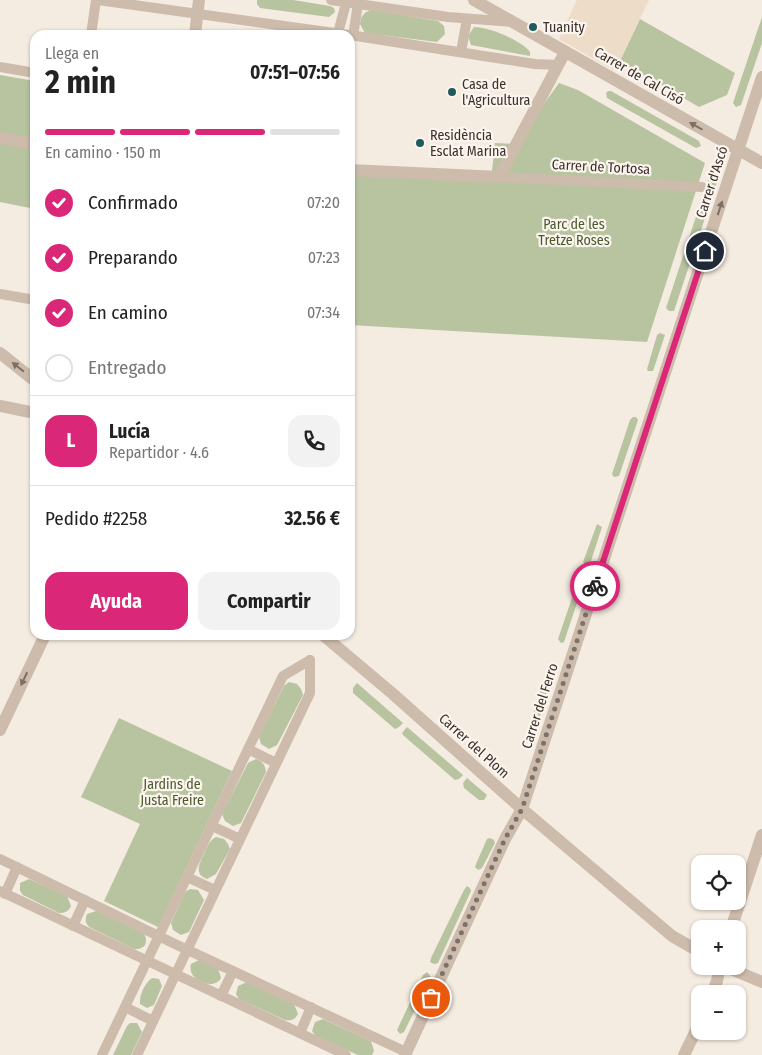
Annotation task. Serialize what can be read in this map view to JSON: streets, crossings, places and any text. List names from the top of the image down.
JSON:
{
  "streets": {
    "street": [
      "Carrer de Cal Cisó",
      "Carrer de Tortosa",
      "Carrer d'Ascó",
      "Carrer del Ferro",
      "Carrer del Plom"
    ]
  },
  "crossings": [
    ["Carrer de Cal Cisó", "Carrer d'Ascó"],
    ["Carrer d'Ascó", "Carrer del Ferro"],
    ["Carrer del Ferro", "Carrer del Plom"]
  ],
  "one_way": ["Carrer de Cal Cisó", "Carrer d'Ascó"],
  "parks": ["Parc de les Tretze Roses", "Jardins de Justa Freire"],
  "places": ["Tuanity", "Casa de l'Agricultura", "Residència Esclat Marina"],
  "page": {
    "heading": ["2 min", "Llega en", "07:51–07:56"],
    "panel": [
      "Lucía",
      "Repartidor · 4.6",
      "Pedido #2258",
      "32.56 €"
    ],
    "bar": "En camino · 150 m",
    "list": [
      ["Confirmado", "07:20"],
      ["Preparando", "07:23"],
      ["En camino", "07:34"],
      "Entregado"
    ],
    "round": "L",
    "buttons": ["Ayuda", "Compartir"],
    "map_buttons": ["+", "−"]
  }
}
